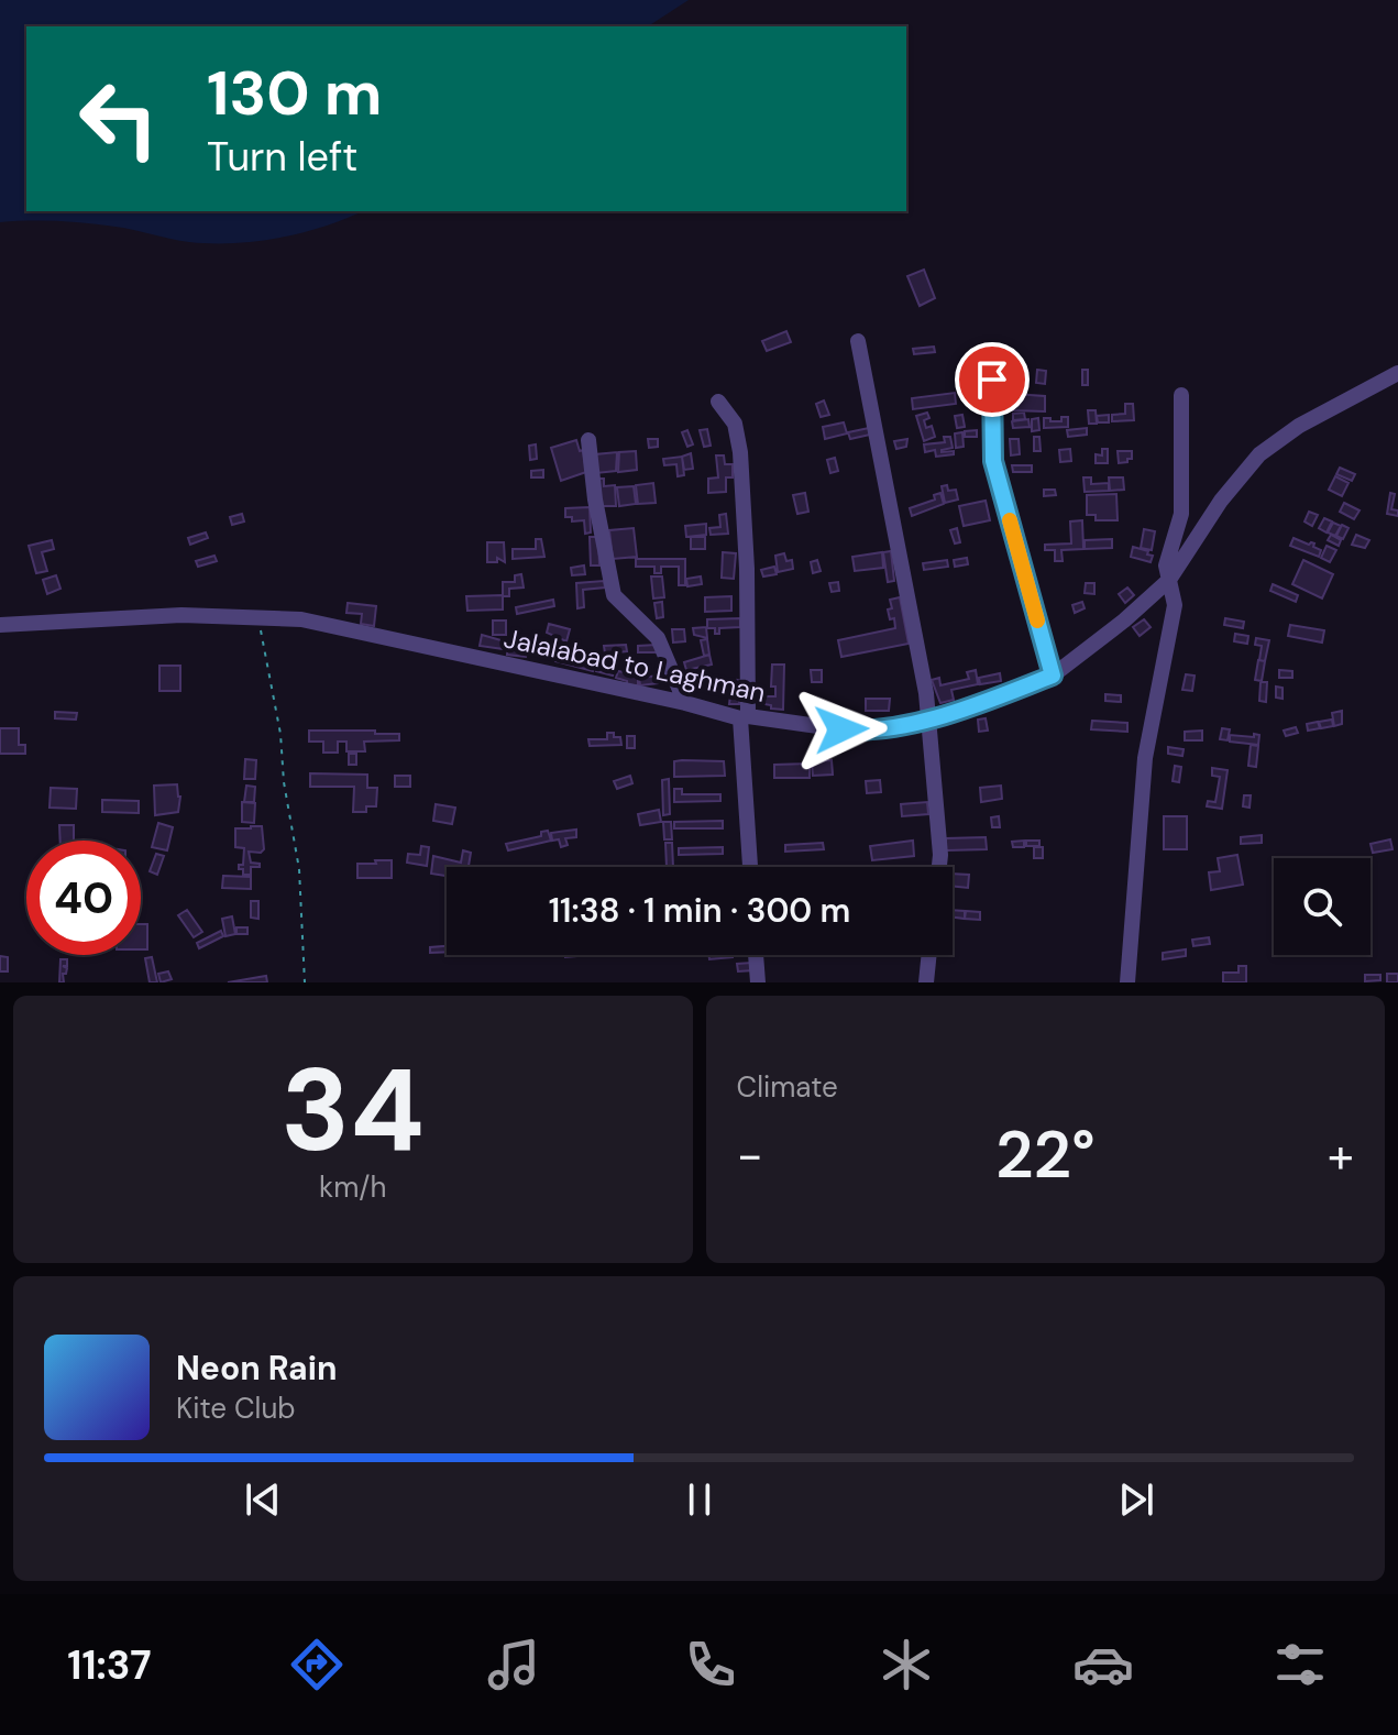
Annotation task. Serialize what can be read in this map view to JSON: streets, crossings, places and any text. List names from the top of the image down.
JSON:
{
  "streets": {
    "street": ["Jalalabad to Laghman"]
  },
  "page": {
    "turn": ["130 m", "Turn left"],
    "limit": "40",
    "trip": "11:38 · 1 min · 300 m",
    "tile": [
      ["34", "km/h"],
      "Climate"
    ],
    "heat": ["−", "22°", "+"],
    "song": ["Neon Rain", "Kite Club"],
    "tabs": "11:37"
  }
}
